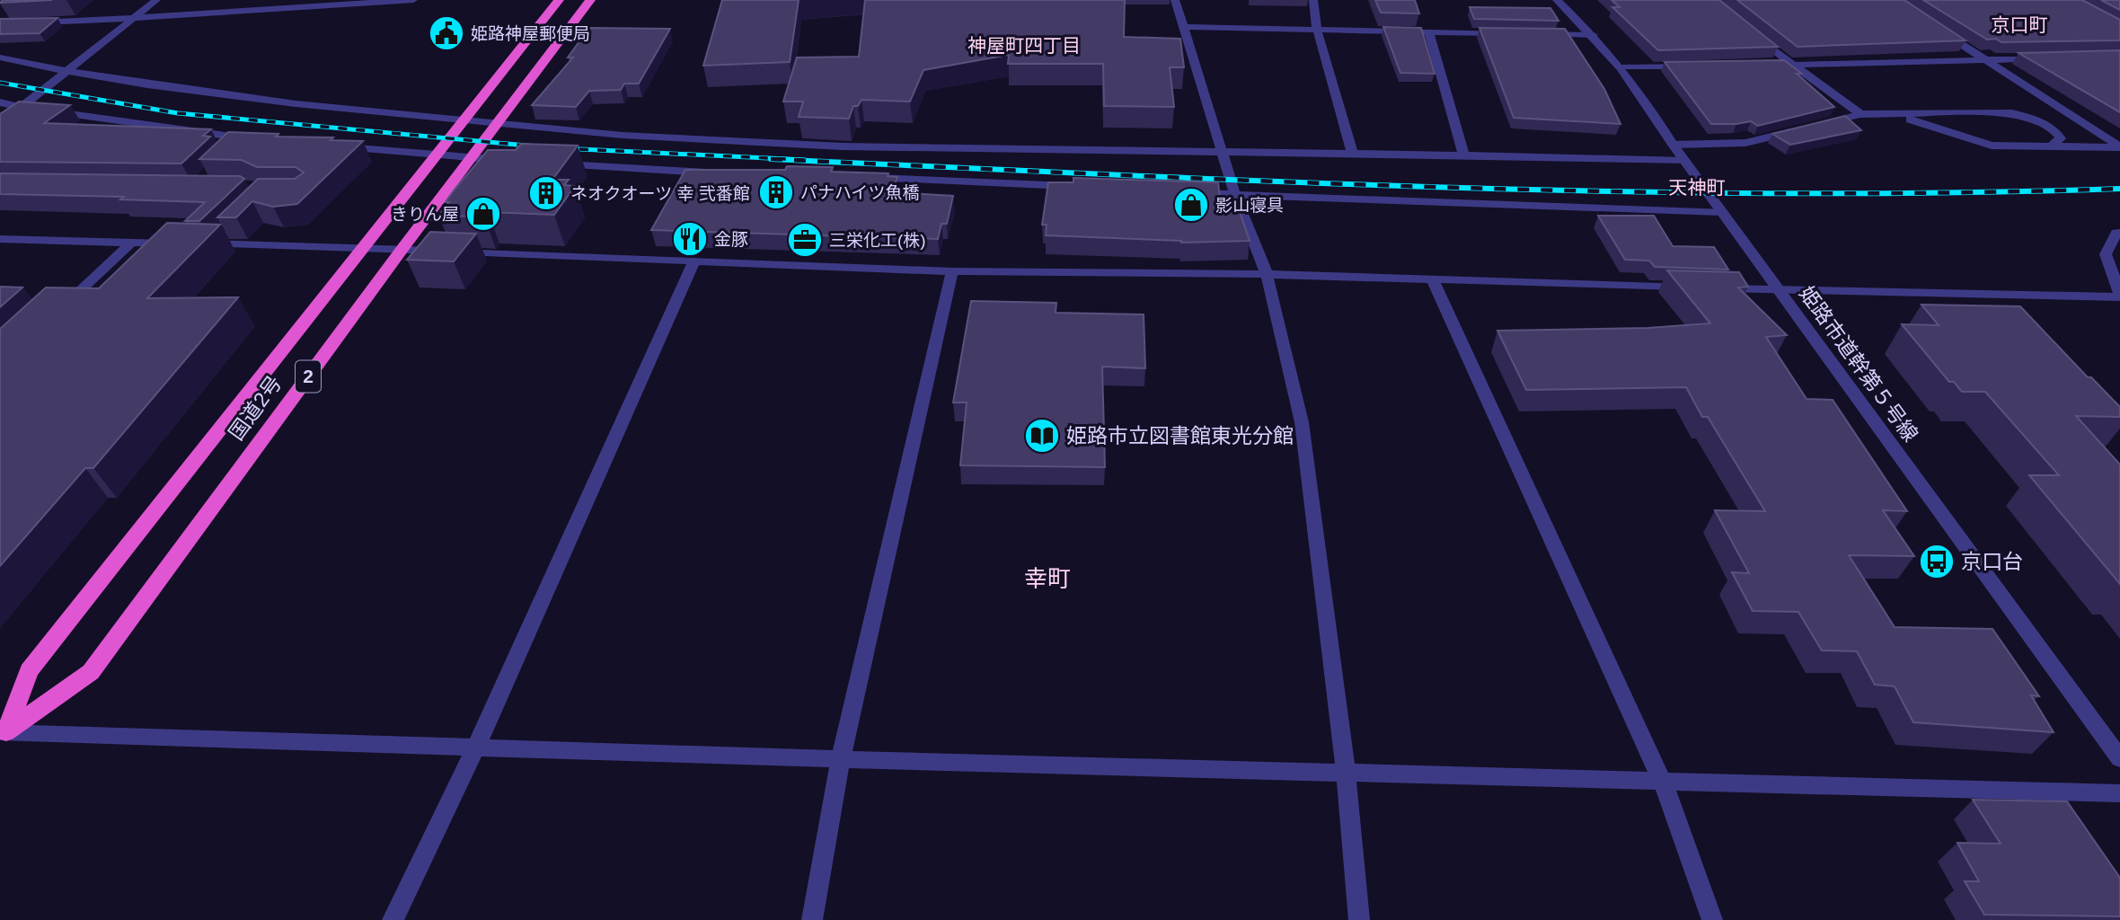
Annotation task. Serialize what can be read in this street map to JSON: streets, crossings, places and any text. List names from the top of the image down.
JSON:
{
  "streets": {
    "highway": ["2", "国道2号"],
    "street": ["姫路市道幹第５号線"]
  },
  "districts": [
    "京口町",
    "神屋町四丁目",
    "天神町",
    "幸町"
  ],
  "places": {
    "public building": ["姫路神屋郵便局"],
    "building": ["パナハイツ魚橋", "ネオクオーツ 幸 弐番館"],
    "shop": ["影山寝具", "きりん屋"],
    "restaurant": ["金豚"],
    "office": ["三栄化工(株)"],
    "library": ["姫路市立図書館東光分館"],
    "bus stop": ["京口台"]
  }
}
